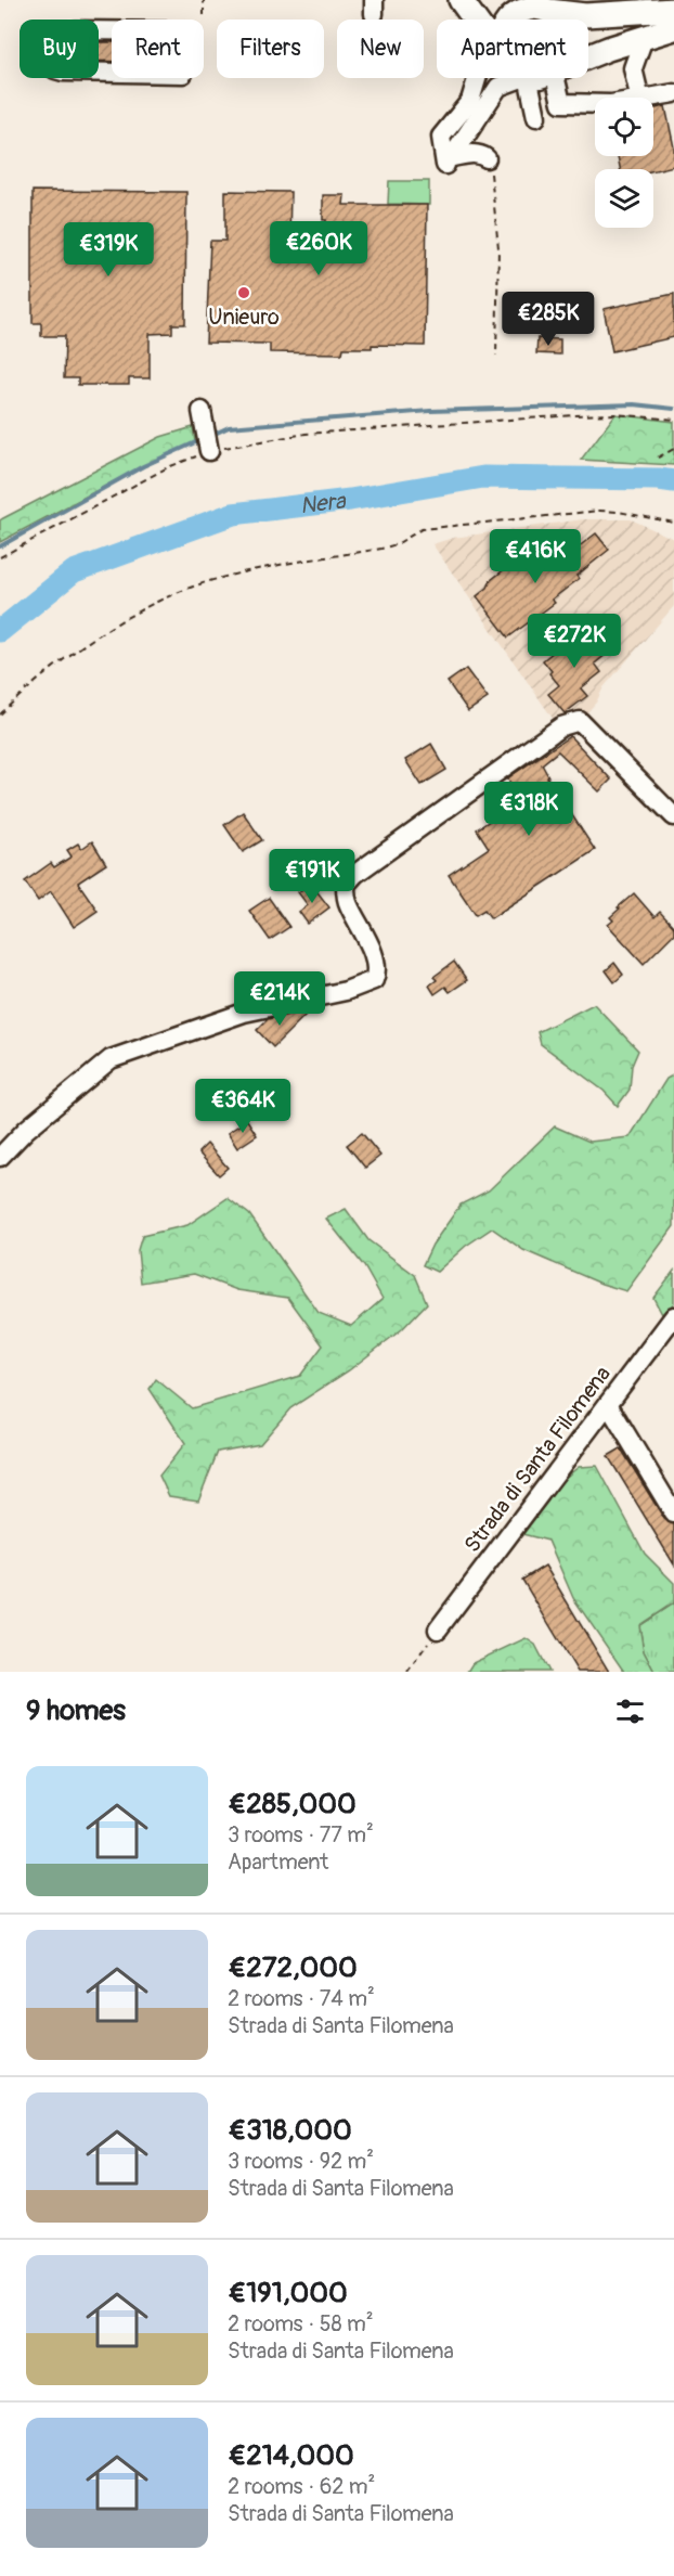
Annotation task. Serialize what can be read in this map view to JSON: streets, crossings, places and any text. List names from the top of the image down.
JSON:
{
  "streets": {
    "street": ["Strada di Santa Filomena"]
  },
  "water": ["Nera"],
  "places": ["Unieuro"],
  "page": {
    "chip": [
      "Buy",
      "Rent",
      "Filters",
      "New",
      "Apartment"
    ],
    "price": [
      "€260K",
      "€319K",
      "€285K",
      "€416K",
      "€272K",
      "€318K",
      "€191K",
      "€214K",
      "€364K"
    ],
    "heading": "9 homes",
    "list": [
      {
        "name": "€285,000",
        "note": "3 rooms · 77 m² · Apartment"
      },
      {
        "name": "€272,000",
        "note": "2 rooms · 74 m² · Strada di Santa Filomena"
      },
      {
        "name": "€318,000",
        "note": "3 rooms · 92 m² · Strada di Santa Filomena"
      },
      {
        "name": "€191,000",
        "note": "2 rooms · 58 m² · Strada di Santa Filomena"
      },
      {
        "name": "€214,000",
        "note": "2 rooms · 62 m² · Strada di Santa Filomena"
      }
    ]
  }
}
